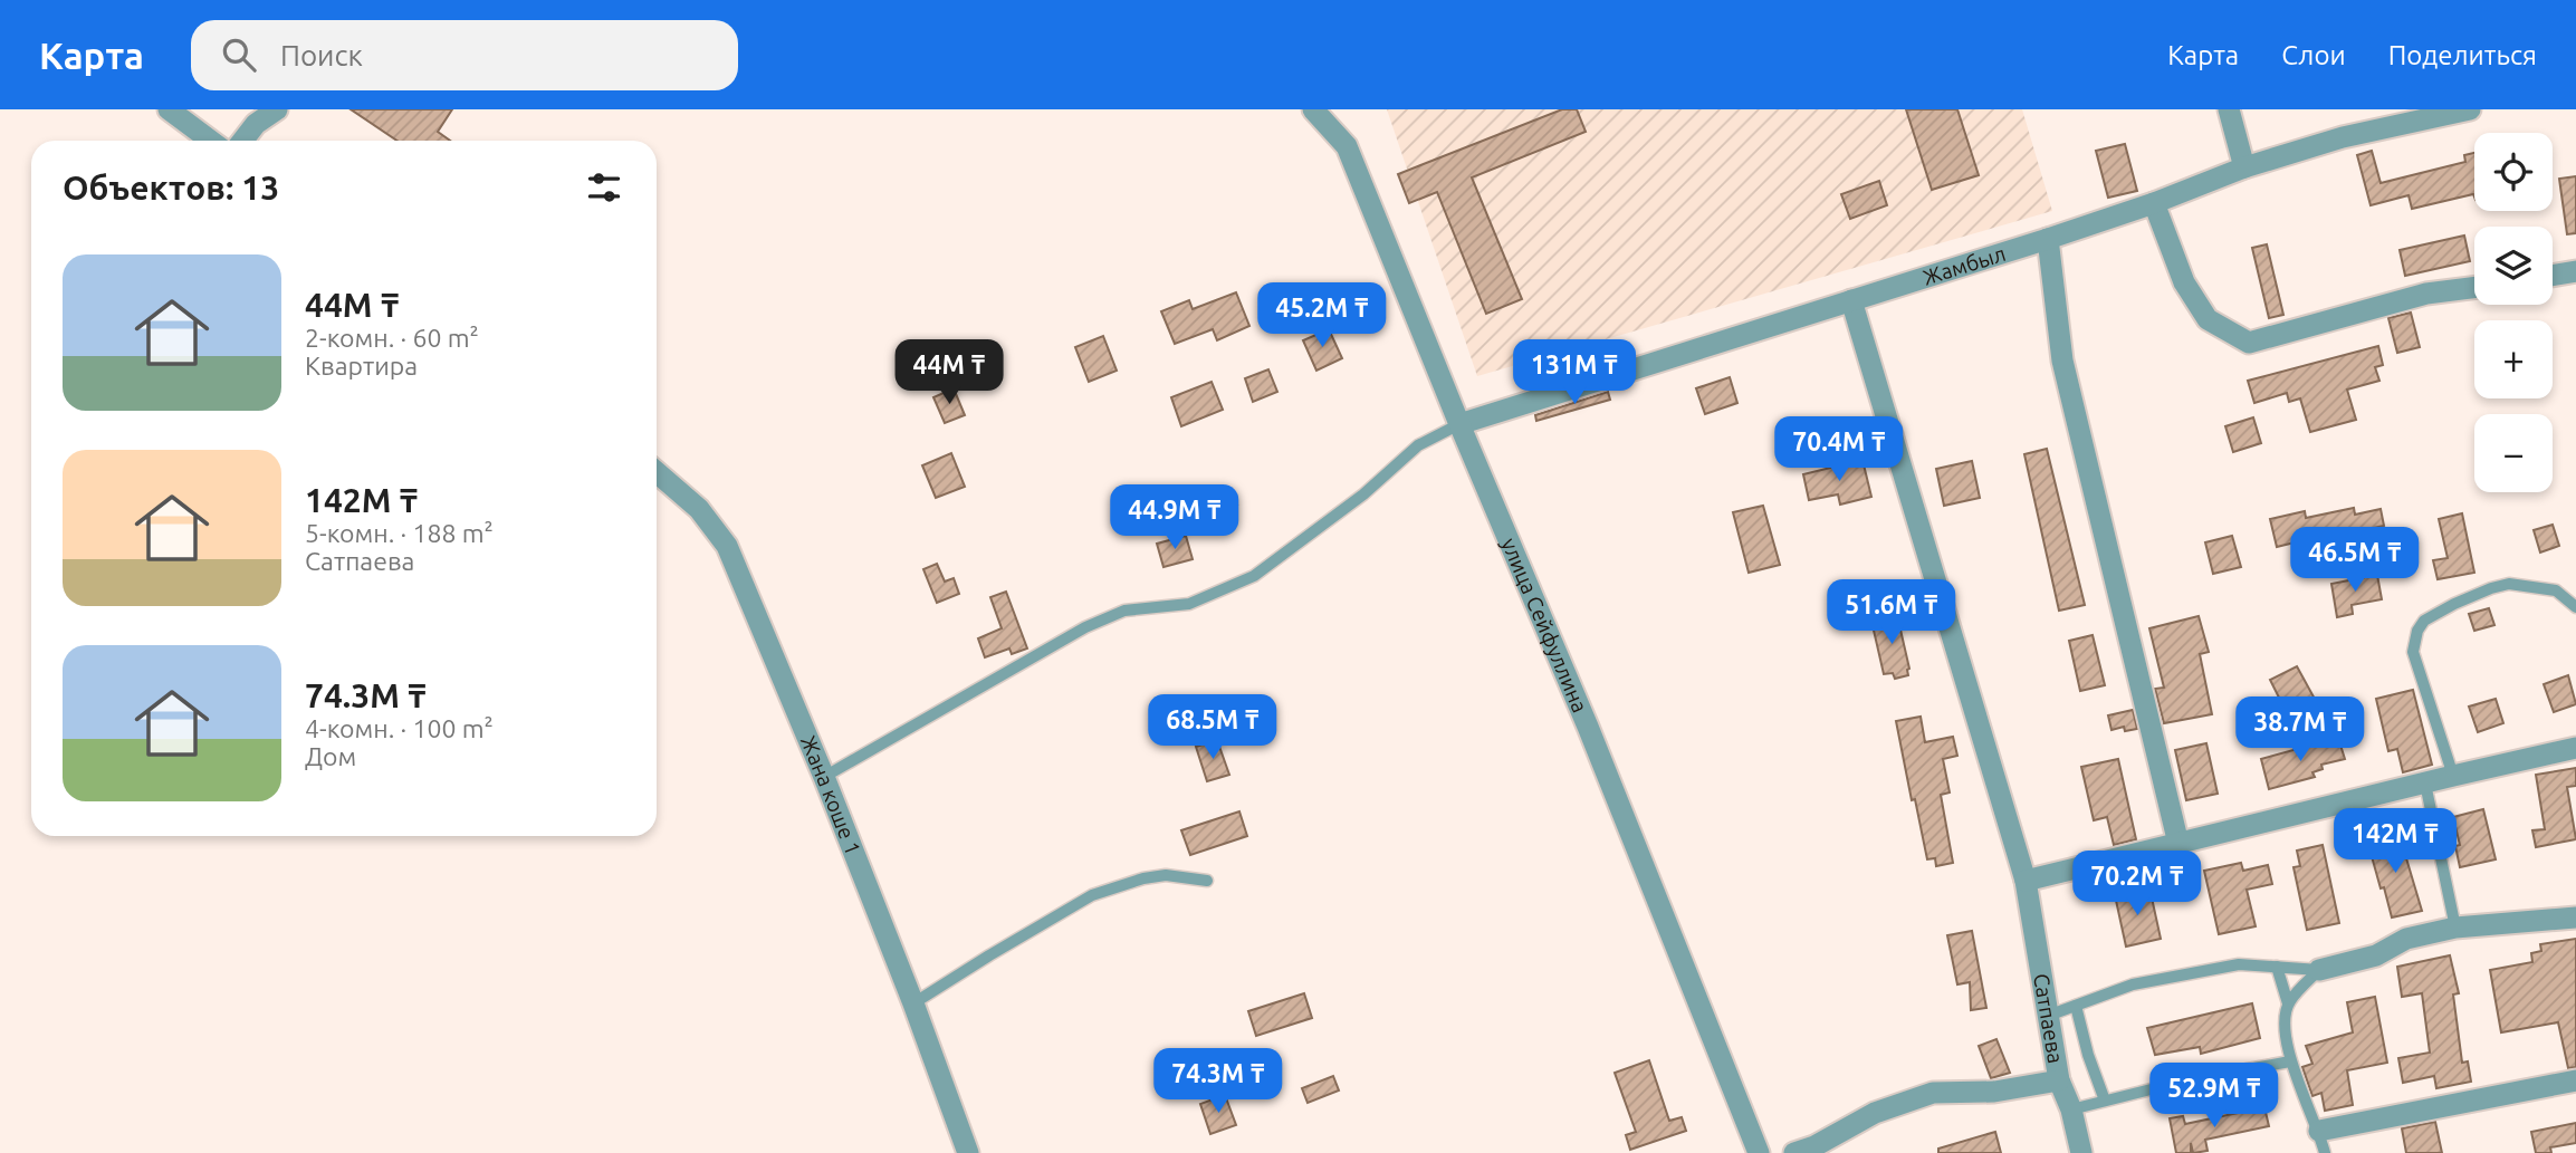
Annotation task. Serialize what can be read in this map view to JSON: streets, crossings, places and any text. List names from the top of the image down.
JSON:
{
  "streets": {
    "street": [
      "Жамбыл",
      "улица Сейфуллина",
      "Жана коше 1",
      "Сатпаева"
    ]
  },
  "crossings": [
    ["Жамбыл", "улица Сейфуллина"],
    ["Жамбыл", "Сатпаева"]
  ],
  "page": {
    "header": "Карта",
    "search": "Поиск",
    "nav": ["Карта", "Слои", "Поделиться"],
    "map_buttons": ["+", "−"],
    "heading": "Объектов: 13",
    "list": [
      {
        "name": "44M ₸",
        "note": "2-комн. · 60 m² · Квартира"
      },
      {
        "name": "142M ₸",
        "note": "5-комн. · 188 m² · Сатпаева"
      },
      {
        "name": "74.3M ₸",
        "note": "4-комн. · 100 m² · Дом"
      }
    ],
    "price": [
      "45.2M ₸",
      "44M ₸",
      "131M ₸",
      "70.4M ₸",
      "44.9M ₸",
      "46.5M ₸",
      "51.6M ₸",
      "68.5M ₸",
      "38.7M ₸",
      "142M ₸",
      "70.2M ₸",
      "74.3M ₸",
      "52.9M ₸"
    ]
  }
}
